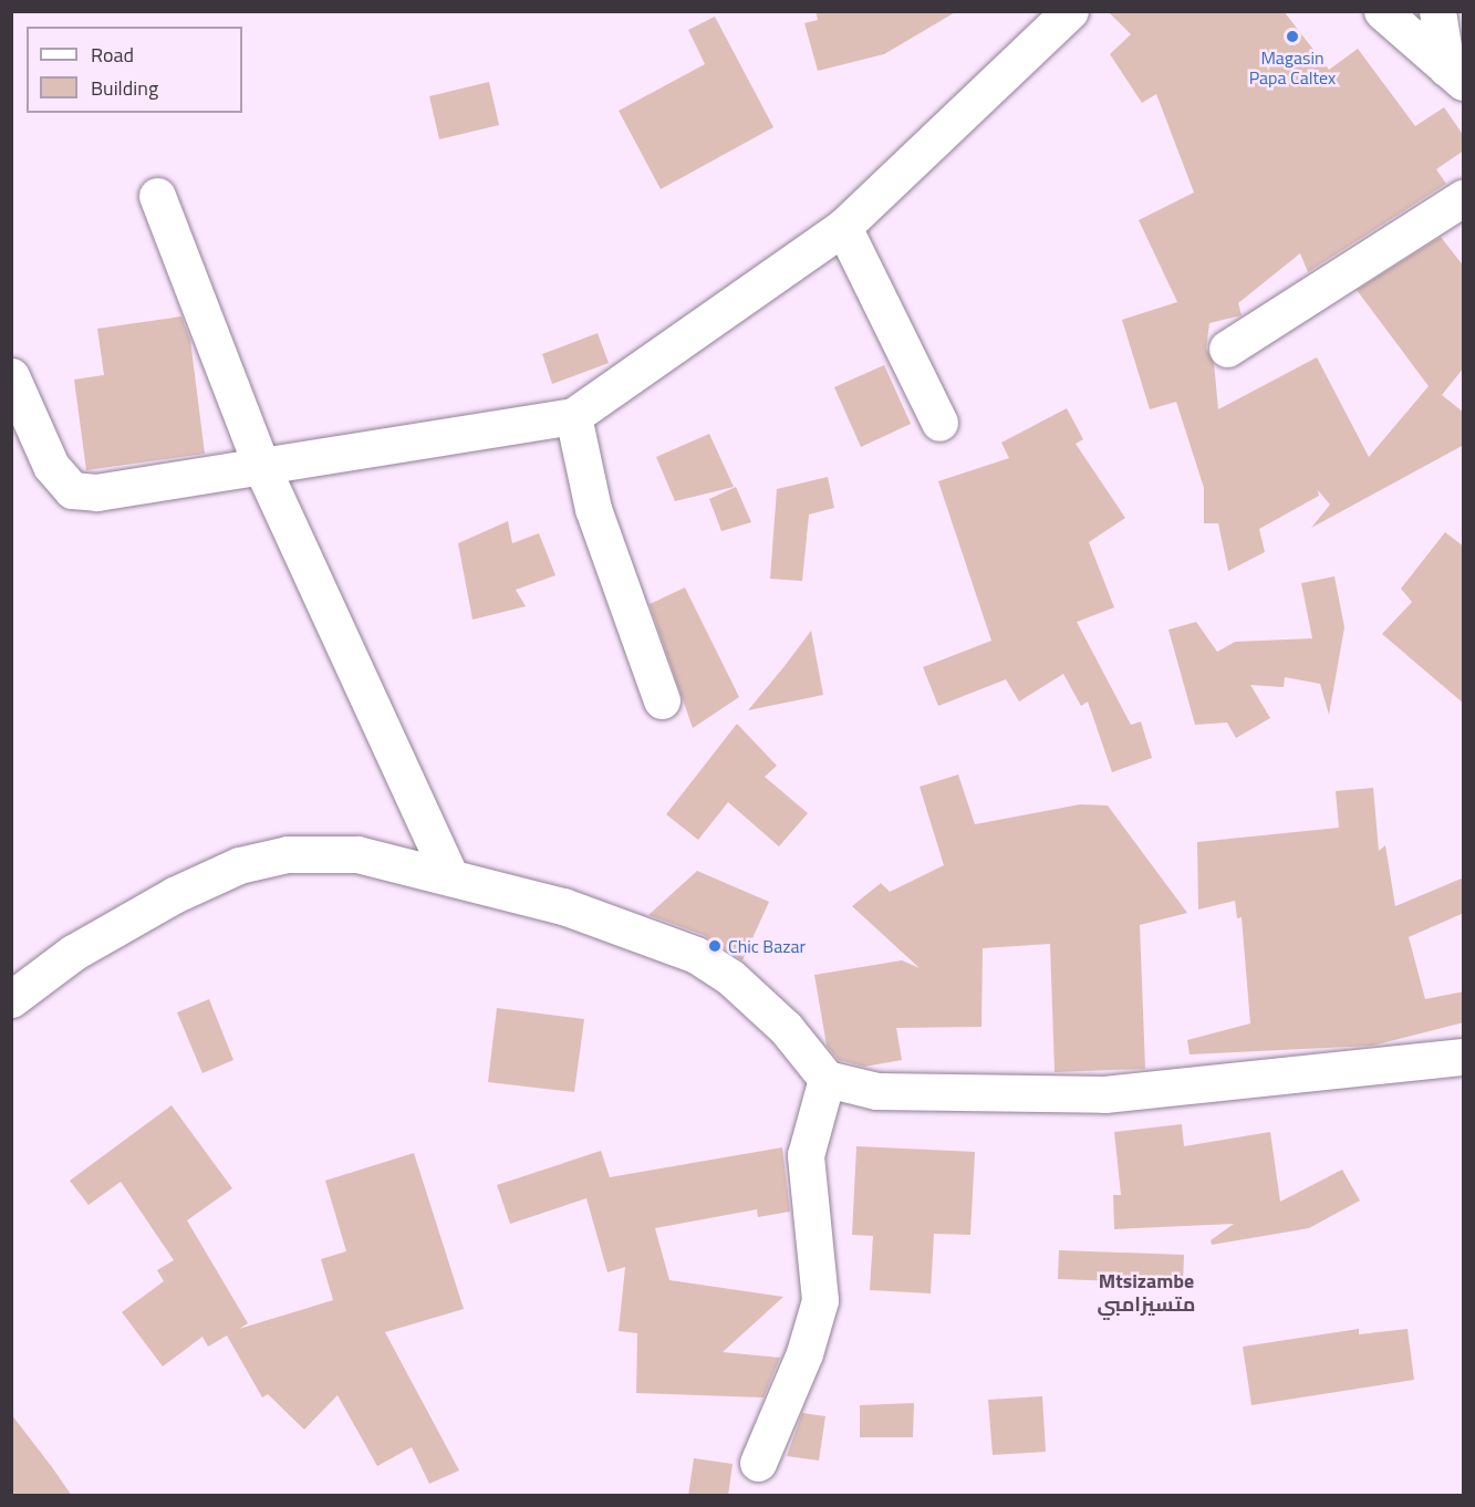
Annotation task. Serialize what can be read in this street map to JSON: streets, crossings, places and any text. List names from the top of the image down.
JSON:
{
  "districts": ["Mtsizambe متسيزامبي"],
  "places": ["Magasin Papa Caltex", "Chic Bazar"],
  "legend": ["Road", "Building"]
}
